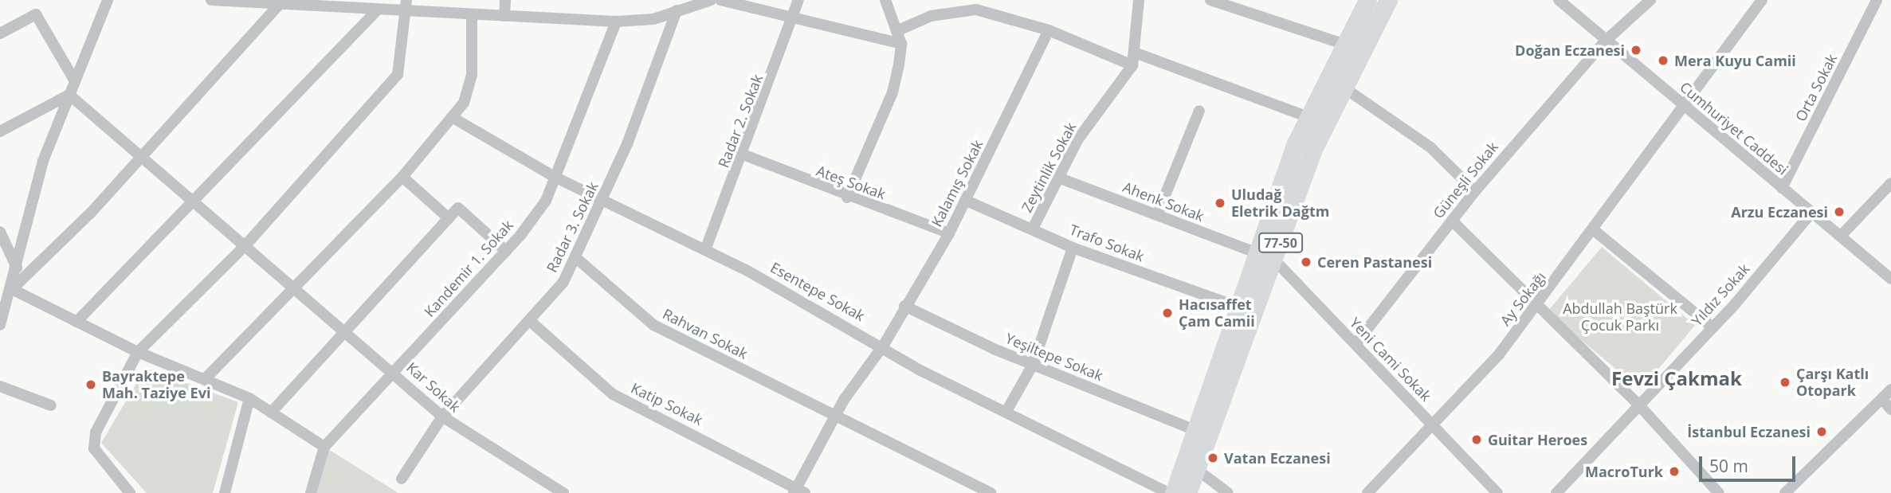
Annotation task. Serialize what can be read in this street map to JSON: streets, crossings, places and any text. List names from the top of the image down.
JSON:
{
  "streets": {
    "main road": ["77-50"],
    "street": [
      "Orta Sokak",
      "Radar 2. Sokak",
      "Cumhuriyet Caddesi",
      "Zeytinlik Sokak",
      "Güneşli Sokak",
      "Ateş Sokak",
      "Kalamış Sokak",
      "Ahenk Sokak",
      "Radar 3. Sokak",
      "Trafo Sokak",
      "Kandemir 1. Sokak",
      "Esentepe Sokak",
      "Yıldız Sokak",
      "Ay Sokağı",
      "Rahvan Sokak",
      "Yeşiltepe Sokak",
      "Yeni Cami Sokak",
      "Kar Sokak",
      "Katip Sokak"
    ]
  },
  "crossings": [
    ["Orta Sokak", "Cumhuriyet Caddesi"],
    ["Radar 2. Sokak", "Ateş Sokak"],
    ["Radar 2. Sokak", "Esentepe Sokak"],
    ["Cumhuriyet Caddesi", "Güneşli Sokak"],
    ["Cumhuriyet Caddesi", "Yıldız Sokak"],
    ["Cumhuriyet Caddesi", "Ay Sokağı"],
    ["Zeytinlik Sokak", "Ahenk Sokak"],
    ["Zeytinlik Sokak", "Trafo Sokak"],
    ["Güneşli Sokak", "Yeni Cami Sokak"],
    ["Ateş Sokak", "Kalamış Sokak"],
    ["Kalamış Sokak", "Trafo Sokak"],
    ["Kalamış Sokak", "Esentepe Sokak"],
    ["Kalamış Sokak", "Rahvan Sokak"],
    ["Kalamış Sokak", "Yeşiltepe Sokak"],
    ["Kalamış Sokak", "Katip Sokak"],
    ["Ahenk Sokak", "77-50"],
    ["Ahenk Sokak", "Yeni Cami Sokak"],
    ["Radar 3. Sokak", "Esentepe Sokak"],
    ["Radar 3. Sokak", "Rahvan Sokak"],
    ["Radar 3. Sokak", "Kar Sokak"],
    ["Radar 3. Sokak", "Katip Sokak"],
    ["Trafo Sokak", "77-50"],
    ["77-50", "Yeşiltepe Sokak"],
    ["77-50", "Yeni Cami Sokak"],
    ["Kandemir 1. Sokak", "Esentepe Sokak"],
    ["Kandemir 1. Sokak", "Kar Sokak"],
    ["Ay Sokağı", "Yeni Cami Sokak"]
  ],
  "districts": ["Fevzi Çakmak"],
  "parks": ["Abdullah Baştürk Çocuk Parkı"],
  "places": [
    "Doğan Eczanesi",
    "Mera Kuyu Camii",
    "Uludağ Eletrik Dağtm",
    "Arzu Eczanesi",
    "Ceren Pastanesi",
    "Hacısaffet Çam Camii",
    "Çarşı Katlı Otopark",
    "Bayraktepe Mah. Taziye Evi",
    "İstanbul Eczanesi",
    "Guitar Heroes",
    "Vatan Eczanesi",
    "MacroTurk"
  ],
  "scale_bar": "50 m"
}
